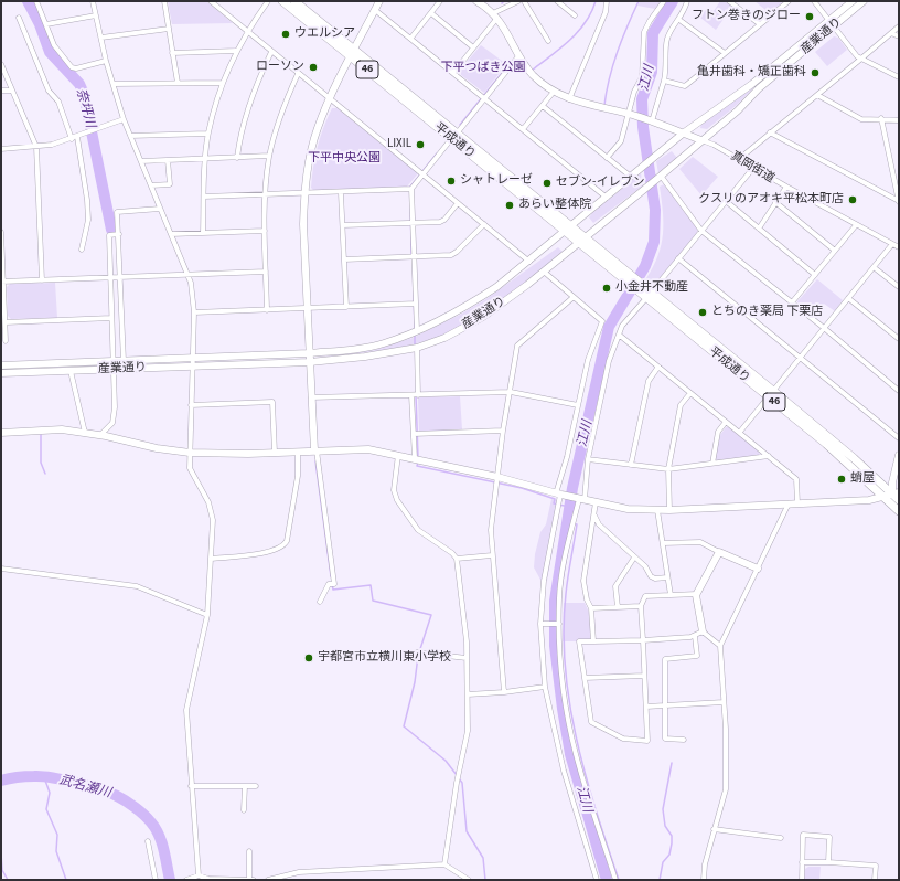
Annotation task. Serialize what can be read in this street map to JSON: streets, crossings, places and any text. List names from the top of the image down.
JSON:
{
  "streets": {
    "main road": ["46", "平成通り"],
    "street": ["産業通り", "真岡街道"]
  },
  "crossings": [
    ["産業通り", "平成通り"],
    ["産業通り", "真岡街道"]
  ],
  "water": ["江川", "奈坪川", "武名瀬川"],
  "parks": ["下平つばき公園", "下平中央公園"],
  "places": [
    "フトン巻きのジロー",
    "ウエルシア",
    "ローソン",
    "亀井歯科・矯正歯科",
    "LIXIL",
    "シャトレーゼ",
    "セブン-イレブン",
    "クスリのアオキ平松本町店",
    "あらい整体院",
    "小金井不動産",
    "とちのき薬局 下栗店",
    "蛸屋",
    "宇都宮市立横川東小学校"
  ]
}
